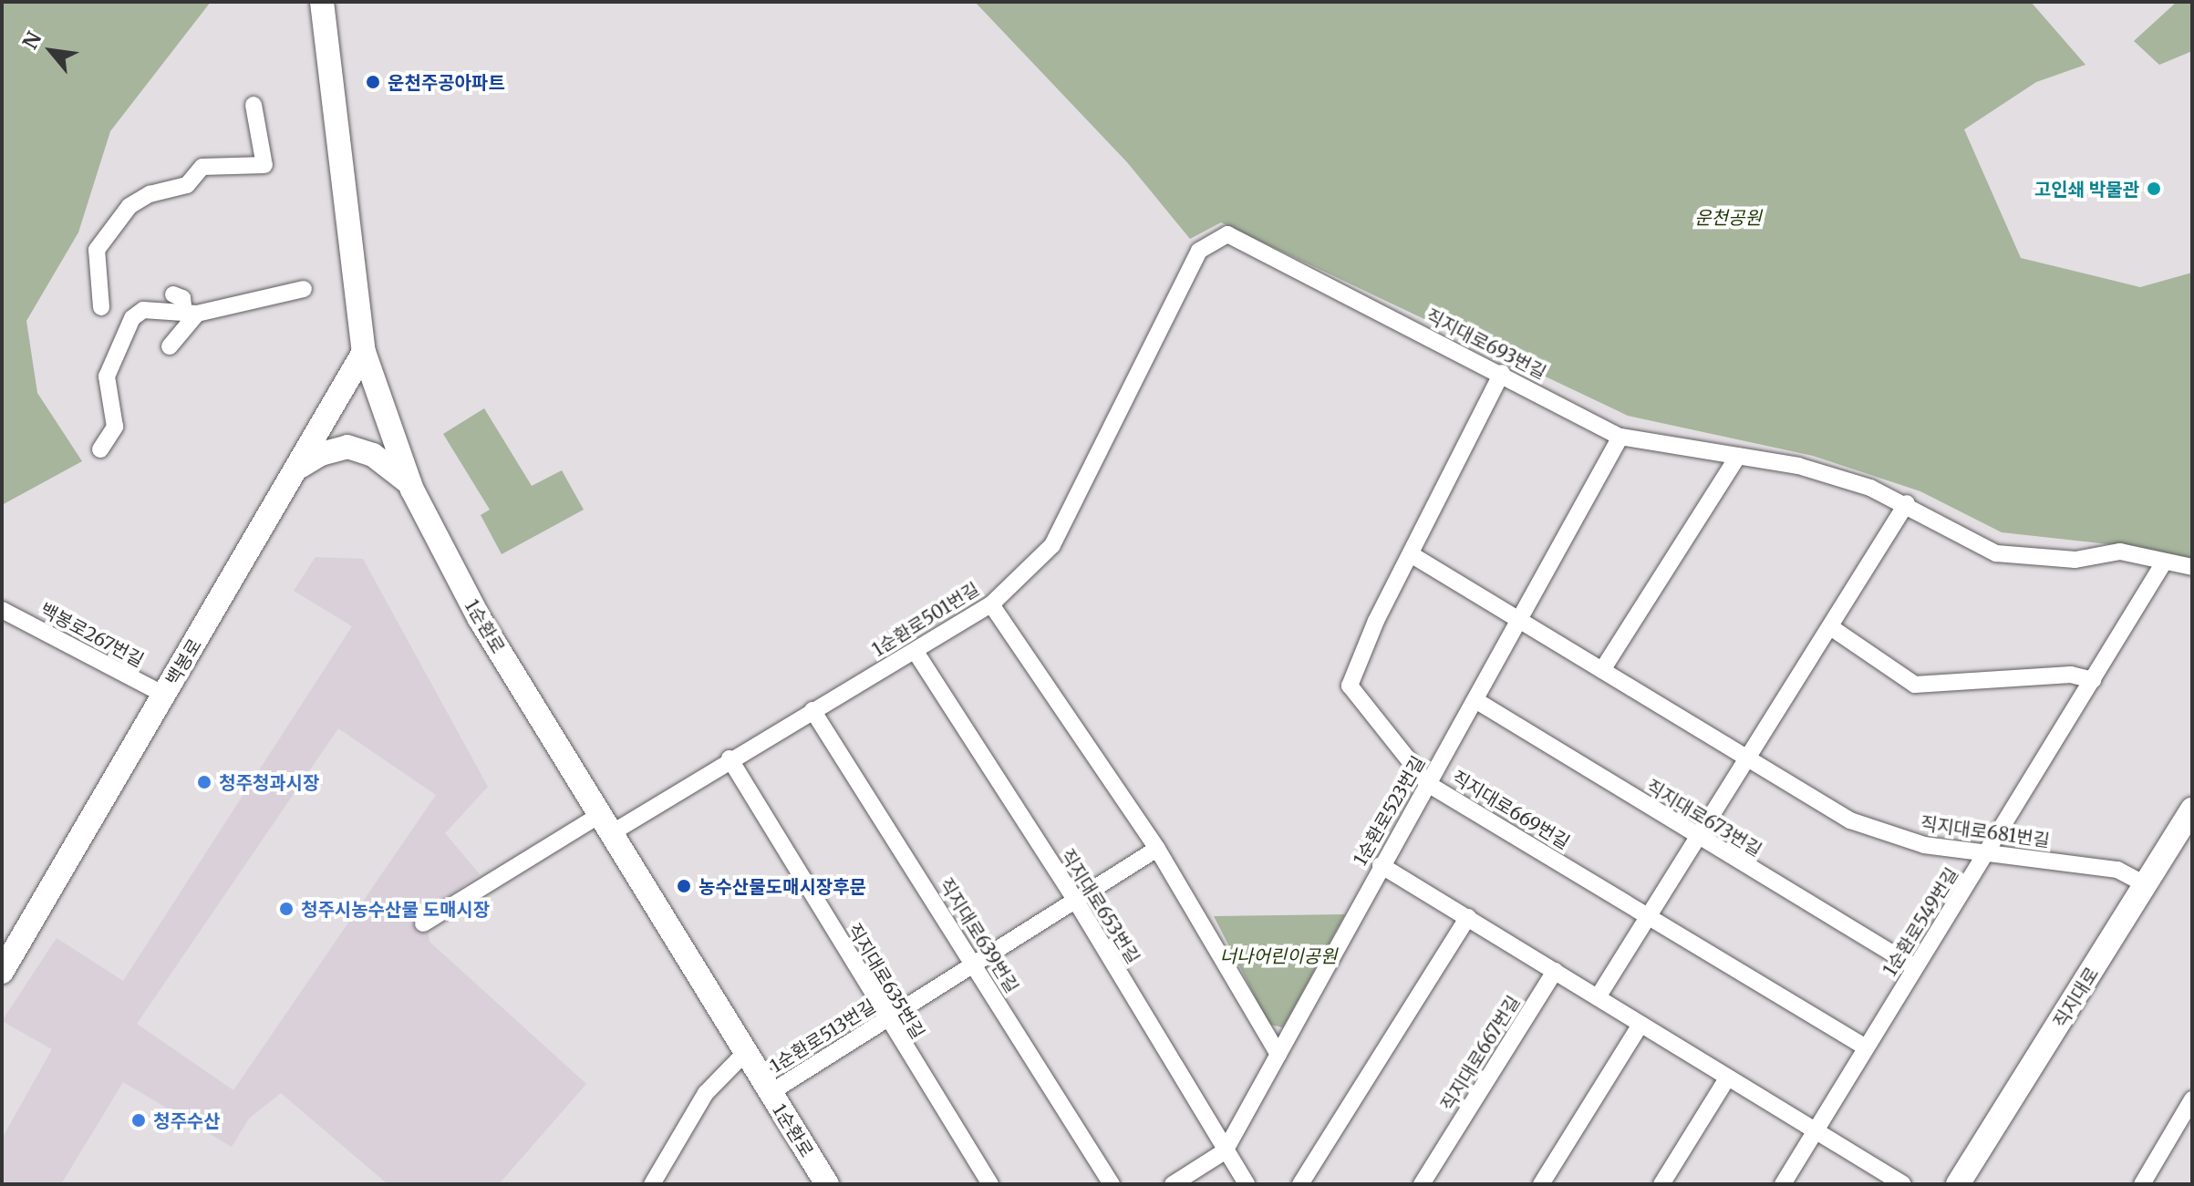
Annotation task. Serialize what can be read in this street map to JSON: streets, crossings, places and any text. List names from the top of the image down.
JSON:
{
  "streets": {
    "street": [
      "직지대로693번길",
      "1순환로501번길",
      "1순환로",
      "백봉로267번길",
      "백봉로",
      "직지대로669번길",
      "1순환로523번길",
      "직지대로673번길",
      "직지대로681번길",
      "직지대로653번길",
      "1순환로549번길",
      "직지대로639번길",
      "직지대로635번길",
      "직지대로",
      "1순환로513번길",
      "직지대로667번길"
    ]
  },
  "crossings": [
    ["직지대로693번길", "1순환로501번길"],
    ["직지대로693번길", "직지대로669번길"],
    ["직지대로693번길", "1순환로523번길"],
    ["직지대로693번길", "1순환로549번길"],
    ["1순환로501번길", "1순환로"],
    ["1순환로501번길", "직지대로653번길"],
    ["1순환로501번길", "직지대로639번길"],
    ["1순환로501번길", "직지대로635번길"],
    ["1순환로", "백봉로"],
    ["1순환로", "1순환로513번길"],
    ["백봉로267번길", "백봉로"],
    ["직지대로669번길", "1순환로523번길"],
    ["직지대로669번길", "직지대로681번길"],
    ["직지대로669번길", "1순환로549번길"],
    ["1순환로523번길", "직지대로673번길"],
    ["1순환로523번길", "직지대로681번길"],
    ["1순환로523번길", "직지대로653번길"],
    ["직지대로673번길", "1순환로549번길"],
    ["직지대로681번길", "1순환로549번길"],
    ["직지대로681번길", "직지대로"],
    ["직지대로653번길", "1순환로513번길"],
    ["직지대로639번길", "1순환로513번길"],
    ["직지대로635번길", "1순환로513번길"]
  ],
  "parks": ["운천공원", "너나어린이공원"],
  "places": [
    "운천주공아파트",
    "고인쇄 박물관",
    "청주청과시장",
    "농수산물도매시장후문",
    "청주시농수산물 도매시장",
    "청주수산"
  ],
  "north": "top left"
}
